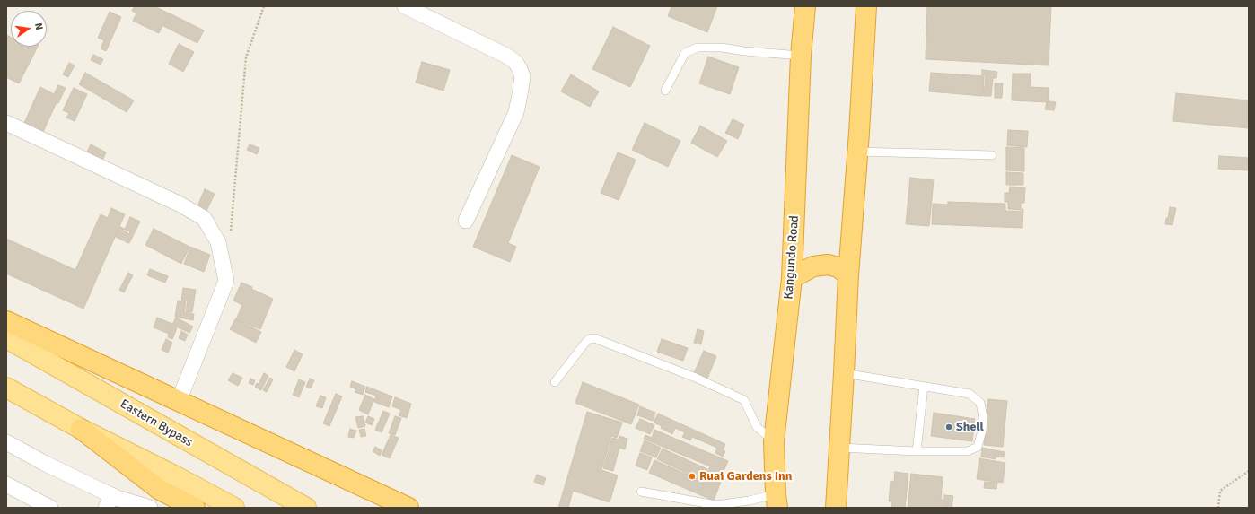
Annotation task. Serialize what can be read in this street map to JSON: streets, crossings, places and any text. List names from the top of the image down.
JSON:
{
  "streets": {
    "highway": ["Kangundo Road"],
    "main road": ["Eastern Bypass"]
  },
  "places": ["Shell", "Ruai Gardens Inn"],
  "north": "right"
}
